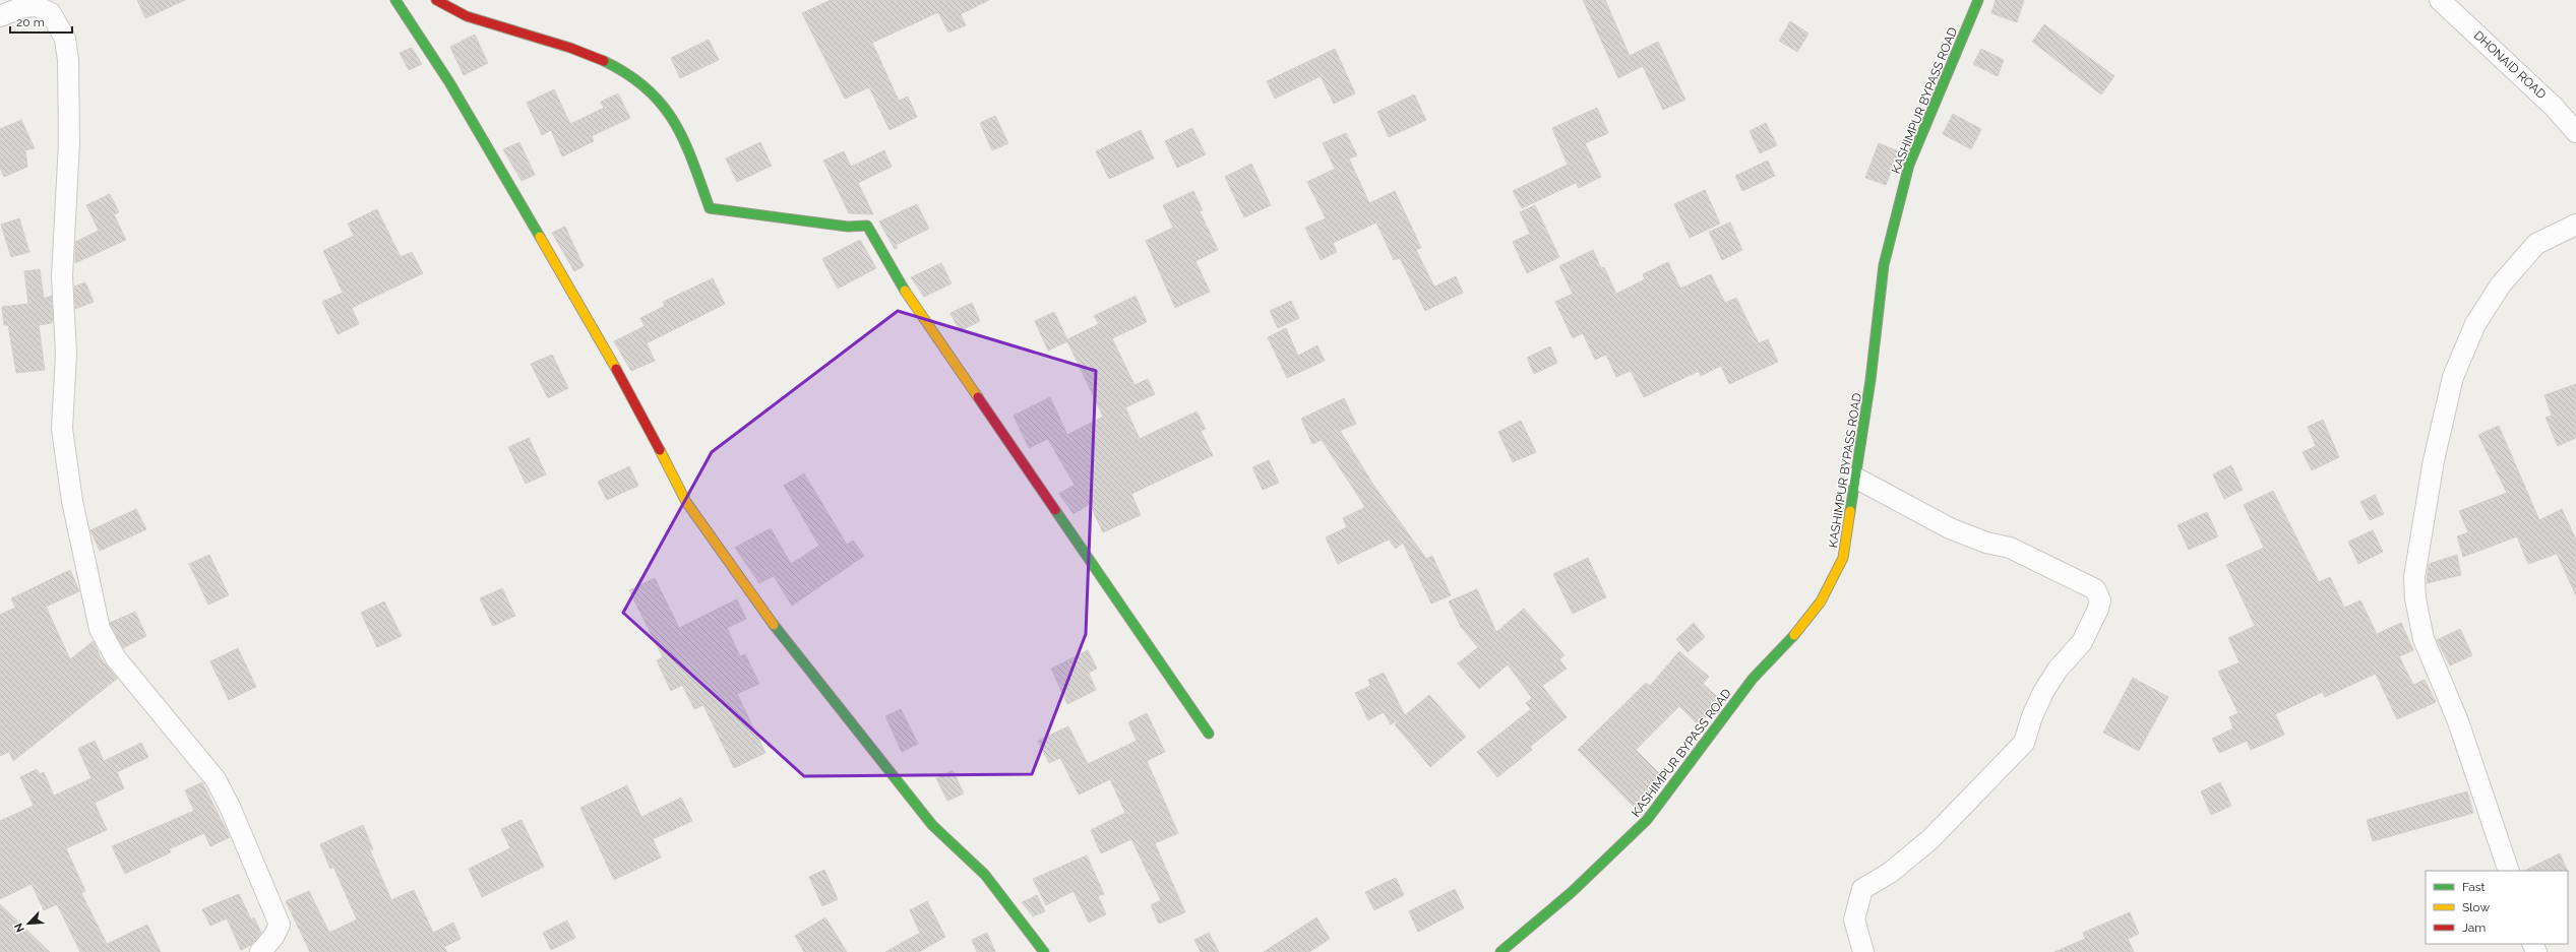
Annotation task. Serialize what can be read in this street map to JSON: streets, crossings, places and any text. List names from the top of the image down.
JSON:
{
  "streets": {
    "street": ["DHONAID ROAD", "KASHIMPUR BYPASS ROAD"]
  },
  "legend": ["Fast", "Slow", "Jam"],
  "scale_bar": "20 m",
  "north": "bottom left"
}
